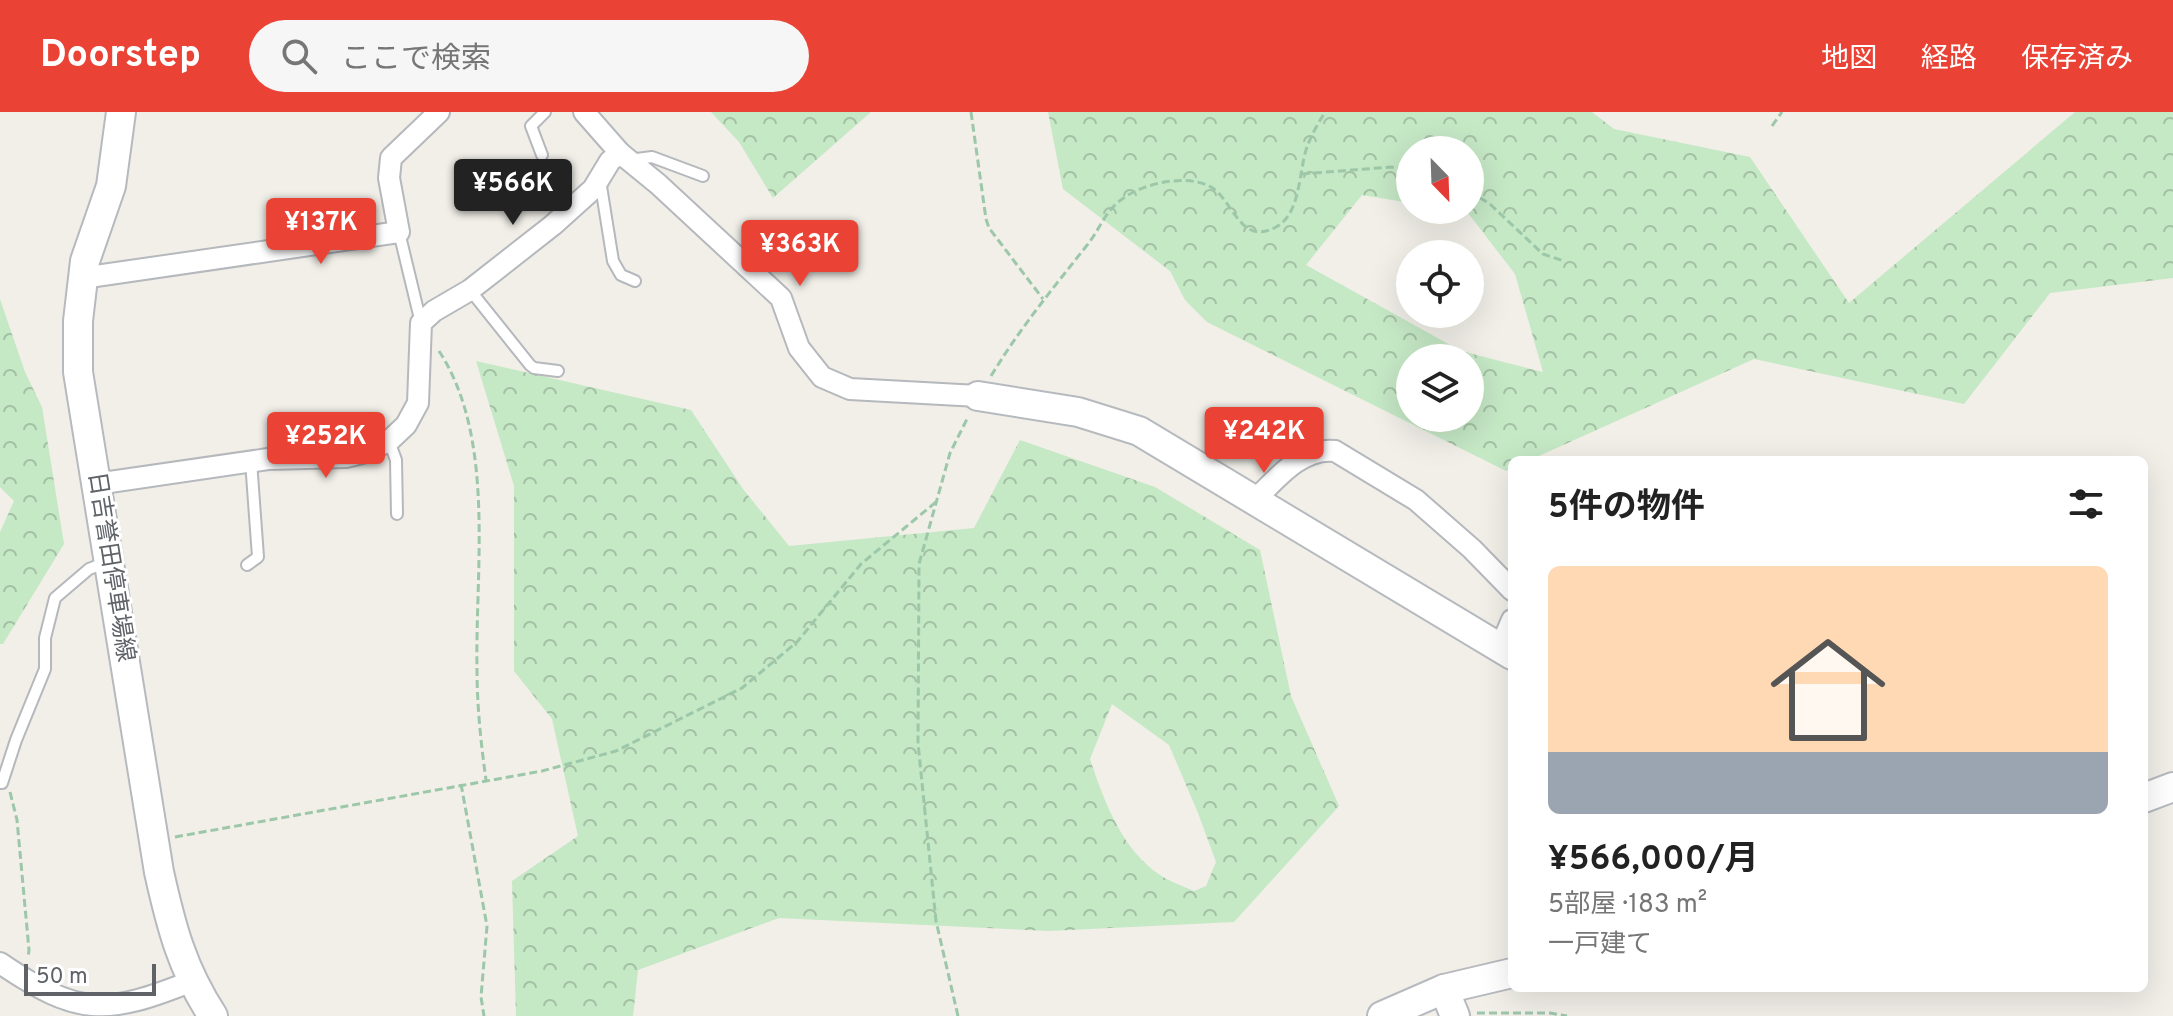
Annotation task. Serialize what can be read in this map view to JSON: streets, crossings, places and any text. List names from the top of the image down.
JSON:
{
  "streets": {
    "main road": ["日吉誉田停車場線"]
  },
  "scale_bar": "50 m",
  "north": "bottom right",
  "page": {
    "header": "Doorstep",
    "search": "ここで検索",
    "nav": ["地図", "経路", "保存済み"],
    "price": [
      "¥566K",
      "¥137K",
      "¥363K",
      "¥242K",
      "¥252K"
    ],
    "heading": "5件の物件",
    "list": [
      {
        "name": "¥566,000/月",
        "note": "5部屋 · 183 m² · 一戸建て"
      }
    ],
    "scale": "50 m"
  }
}
